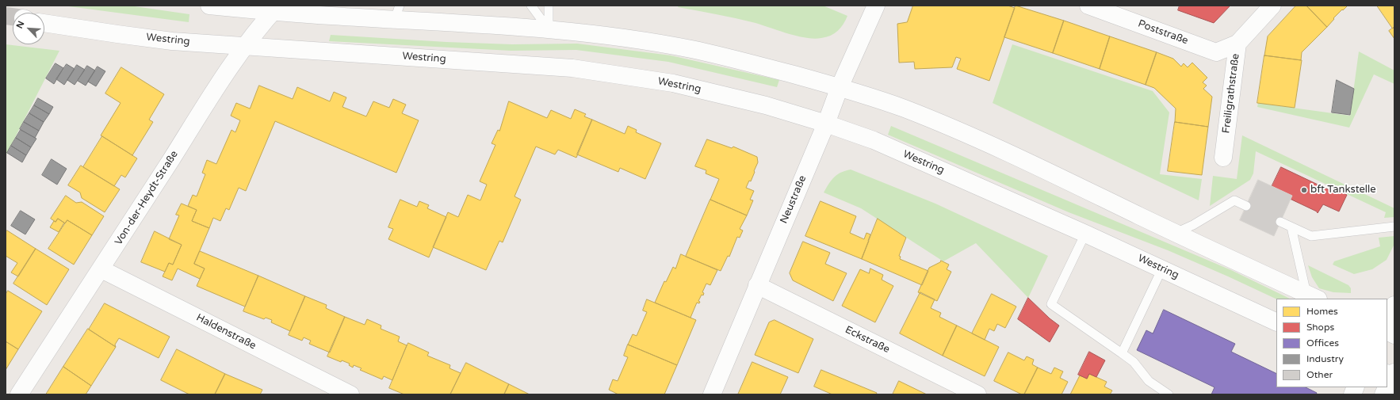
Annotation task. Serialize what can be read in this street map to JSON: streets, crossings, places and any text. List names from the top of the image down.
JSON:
{
  "streets": {
    "main road": [
      "Poststraße",
      "Westring",
      "Freiligrathstraße",
      "Von-der-Heydt-Straße",
      "Neustraße",
      "Haldenstraße",
      "Eckstraße"
    ]
  },
  "crossings": [
    ["Poststraße", "Freiligrathstraße"],
    ["Westring", "Von-der-Heydt-Straße"],
    ["Westring", "Neustraße"],
    ["Von-der-Heydt-Straße", "Haldenstraße"],
    ["Neustraße", "Eckstraße"]
  ],
  "places": ["bft Tankstelle"],
  "legend": [
    "Homes",
    "Shops",
    "Offices",
    "Industry",
    "Other"
  ],
  "north": "top left"
}
